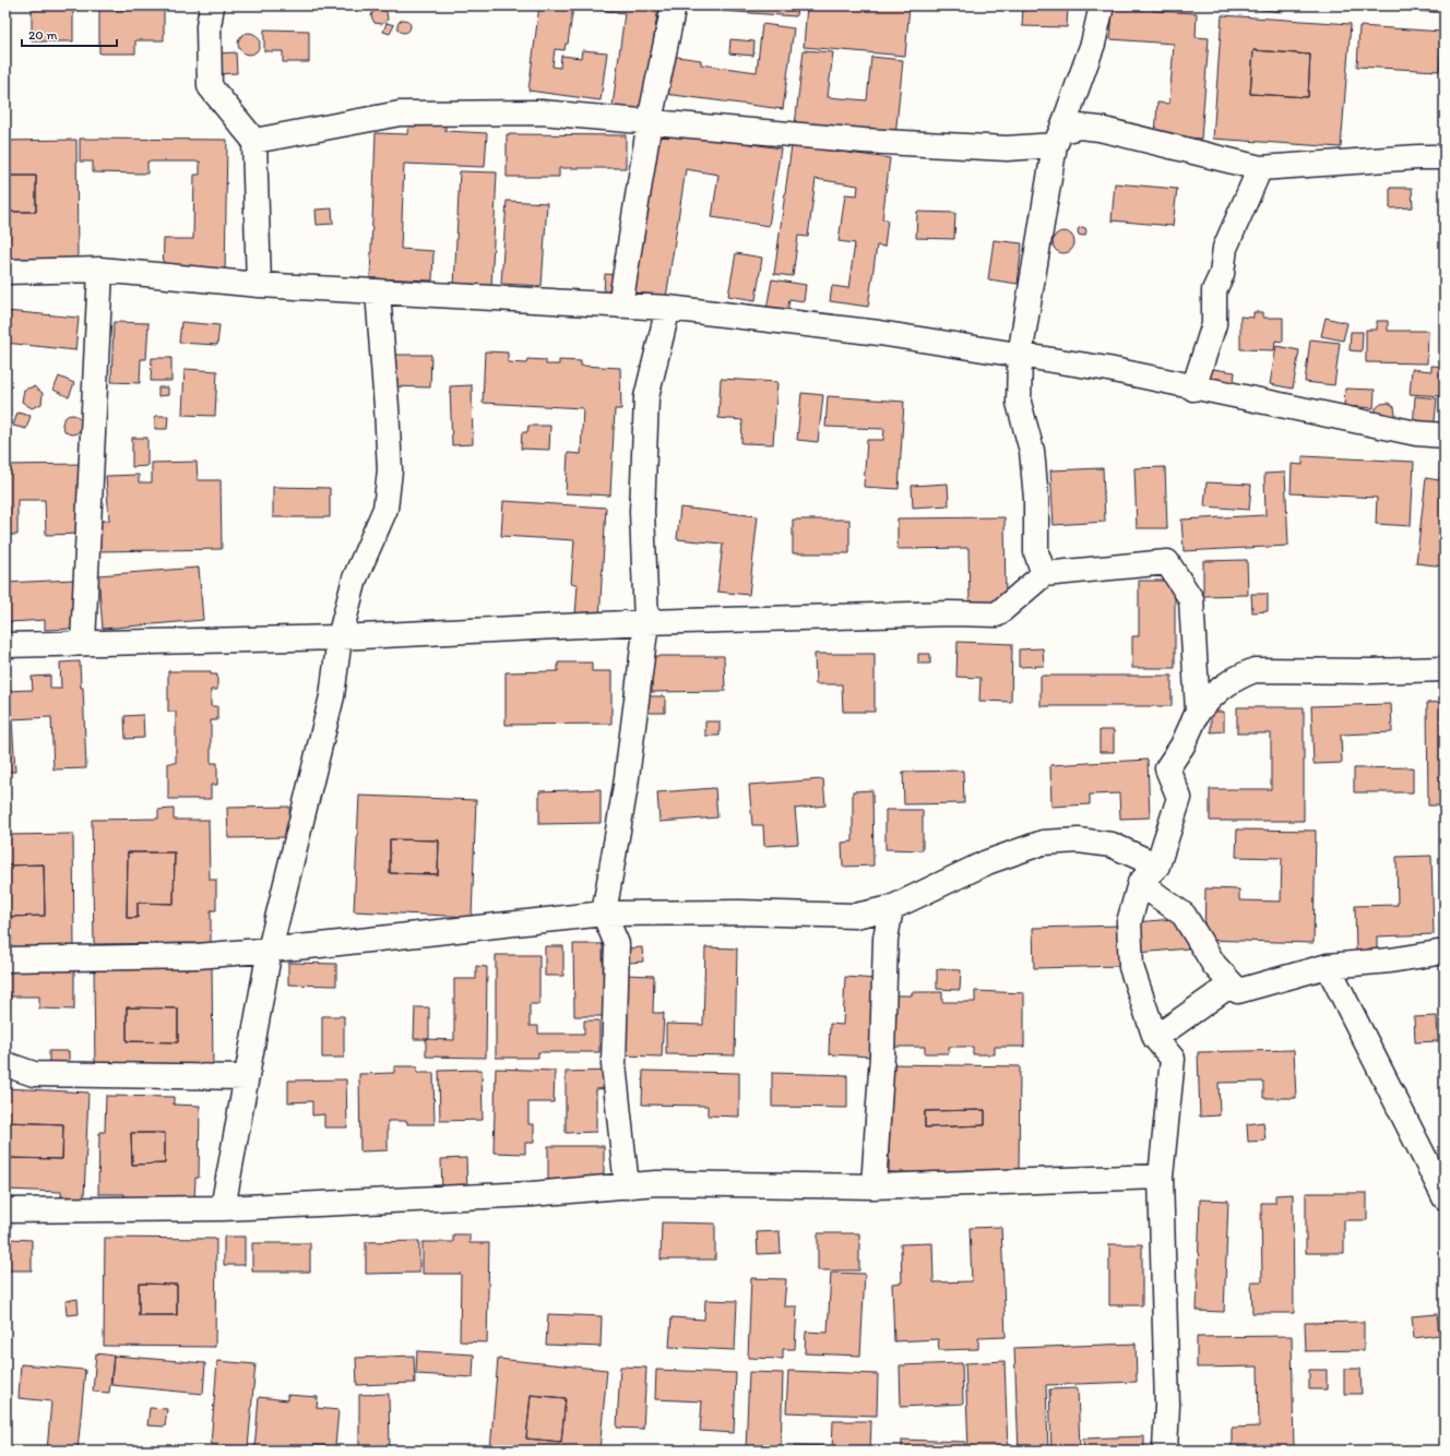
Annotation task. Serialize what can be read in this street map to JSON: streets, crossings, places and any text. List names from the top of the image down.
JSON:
{
  "scale_bar": "20 m"
}
